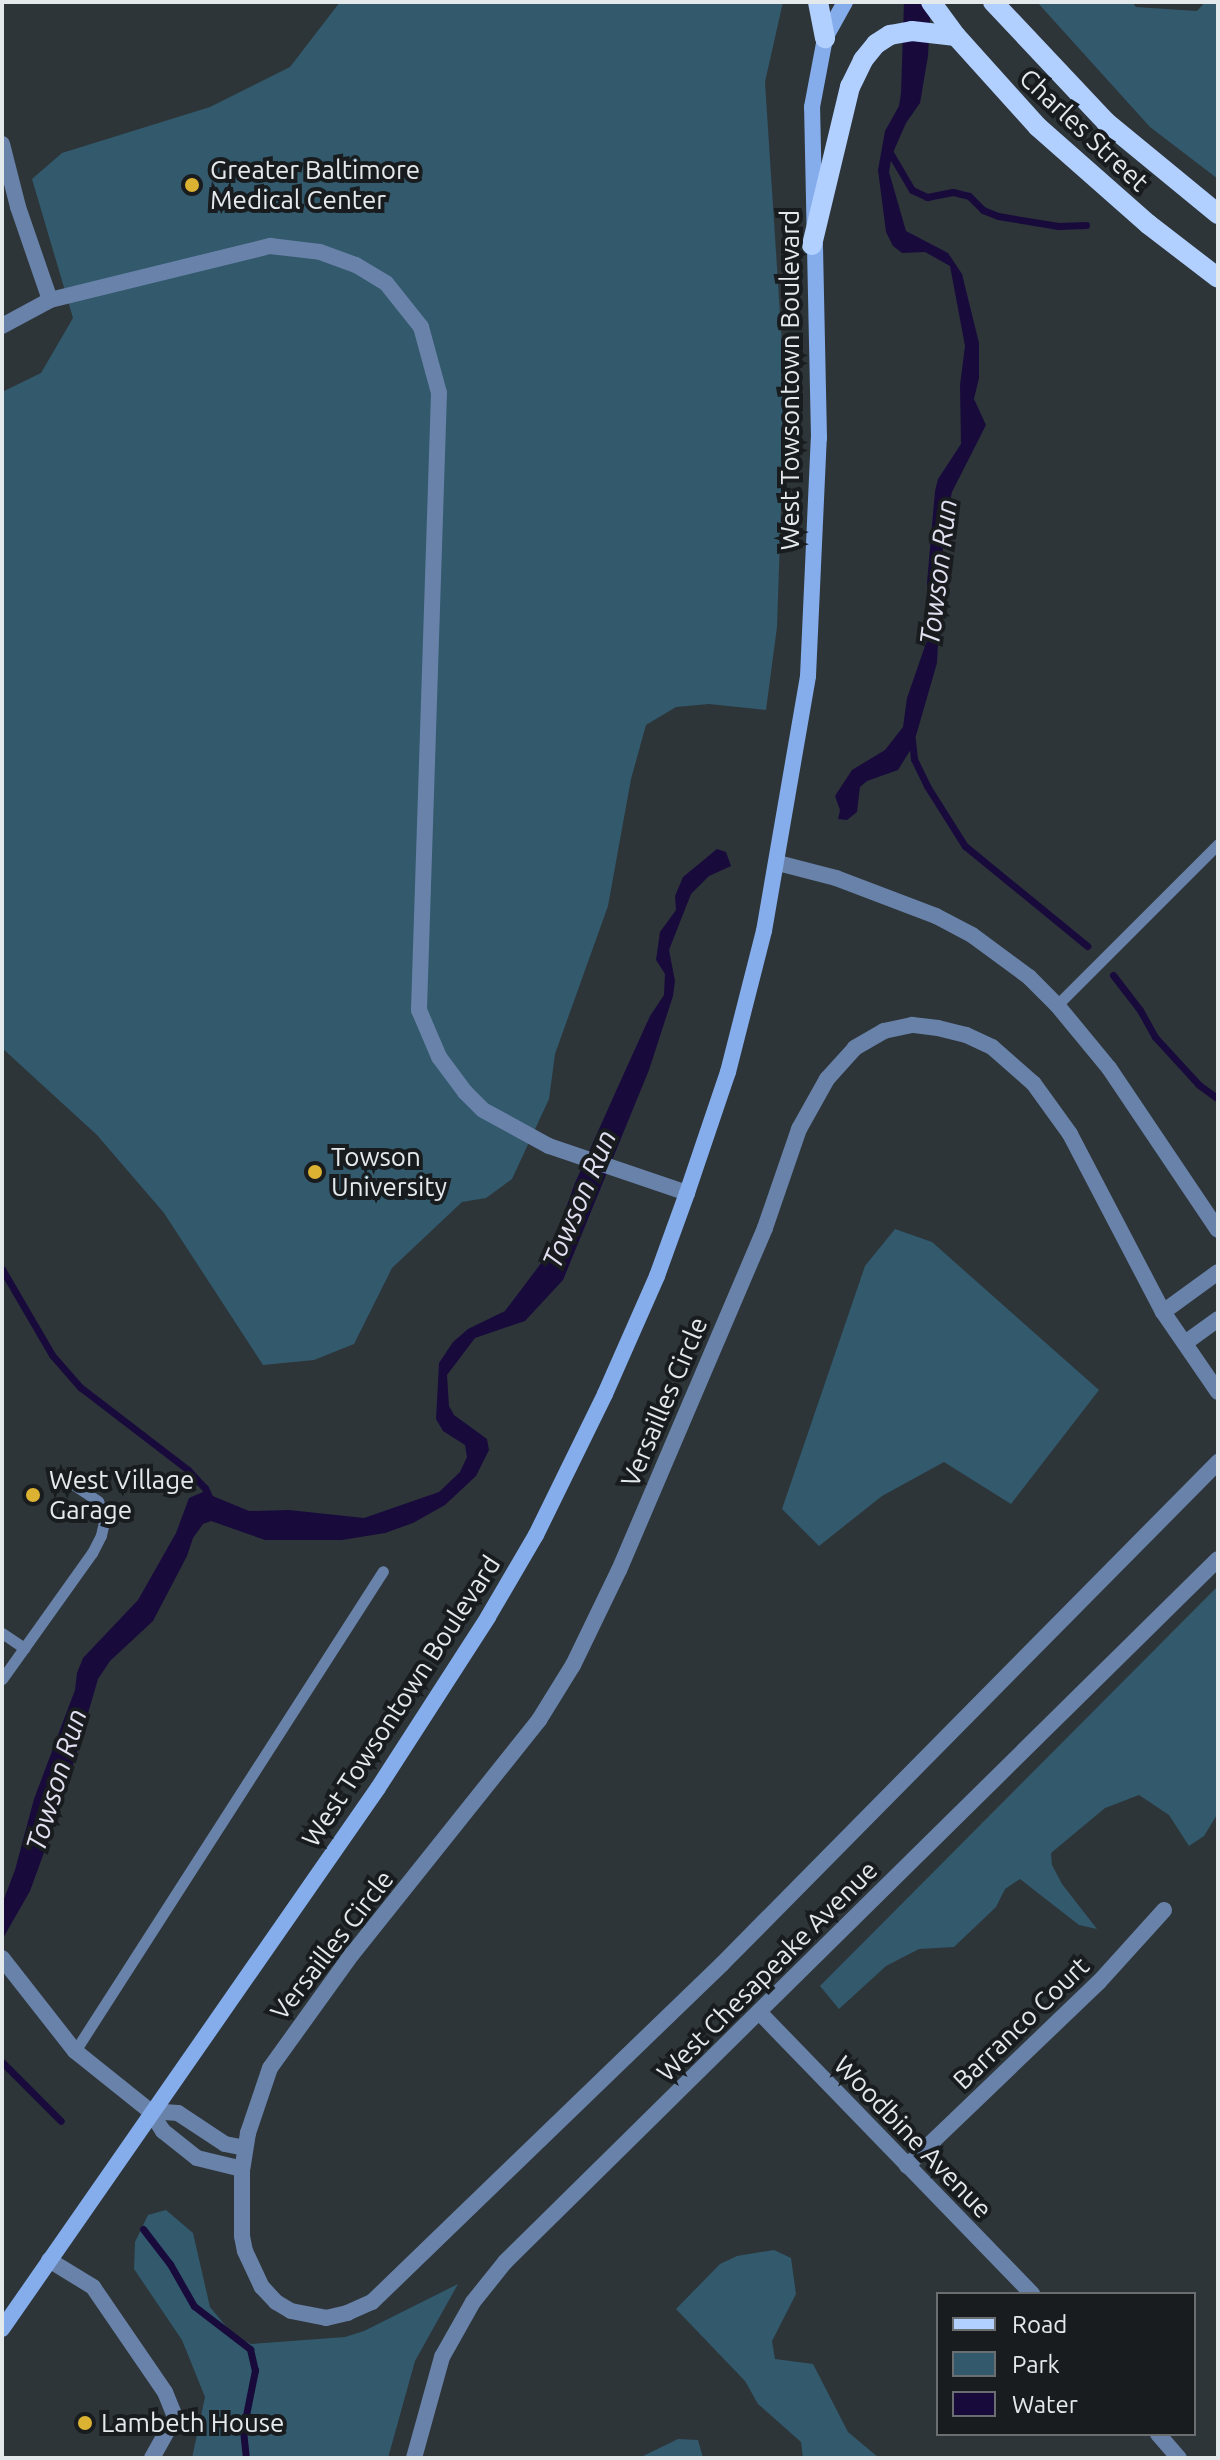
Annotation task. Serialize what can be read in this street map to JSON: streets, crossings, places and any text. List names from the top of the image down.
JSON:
{
  "streets": {
    "main road": ["Charles Street", "West Towsontown Boulevard"],
    "street": [
      "Versailles Circle",
      "West Chesapeake Avenue",
      "Barranco Court",
      "Woodbine Avenue"
    ]
  },
  "crossings": [
    ["West Chesapeake Avenue", "Woodbine Avenue"],
    ["Barranco Court", "Woodbine Avenue"]
  ],
  "water": ["Towson Run"],
  "places": [
    "Greater Baltimore Medical Center",
    "Towson University",
    "West Village Garage",
    "Lambeth House"
  ],
  "legend": ["Road", "Park", "Water"]
}
